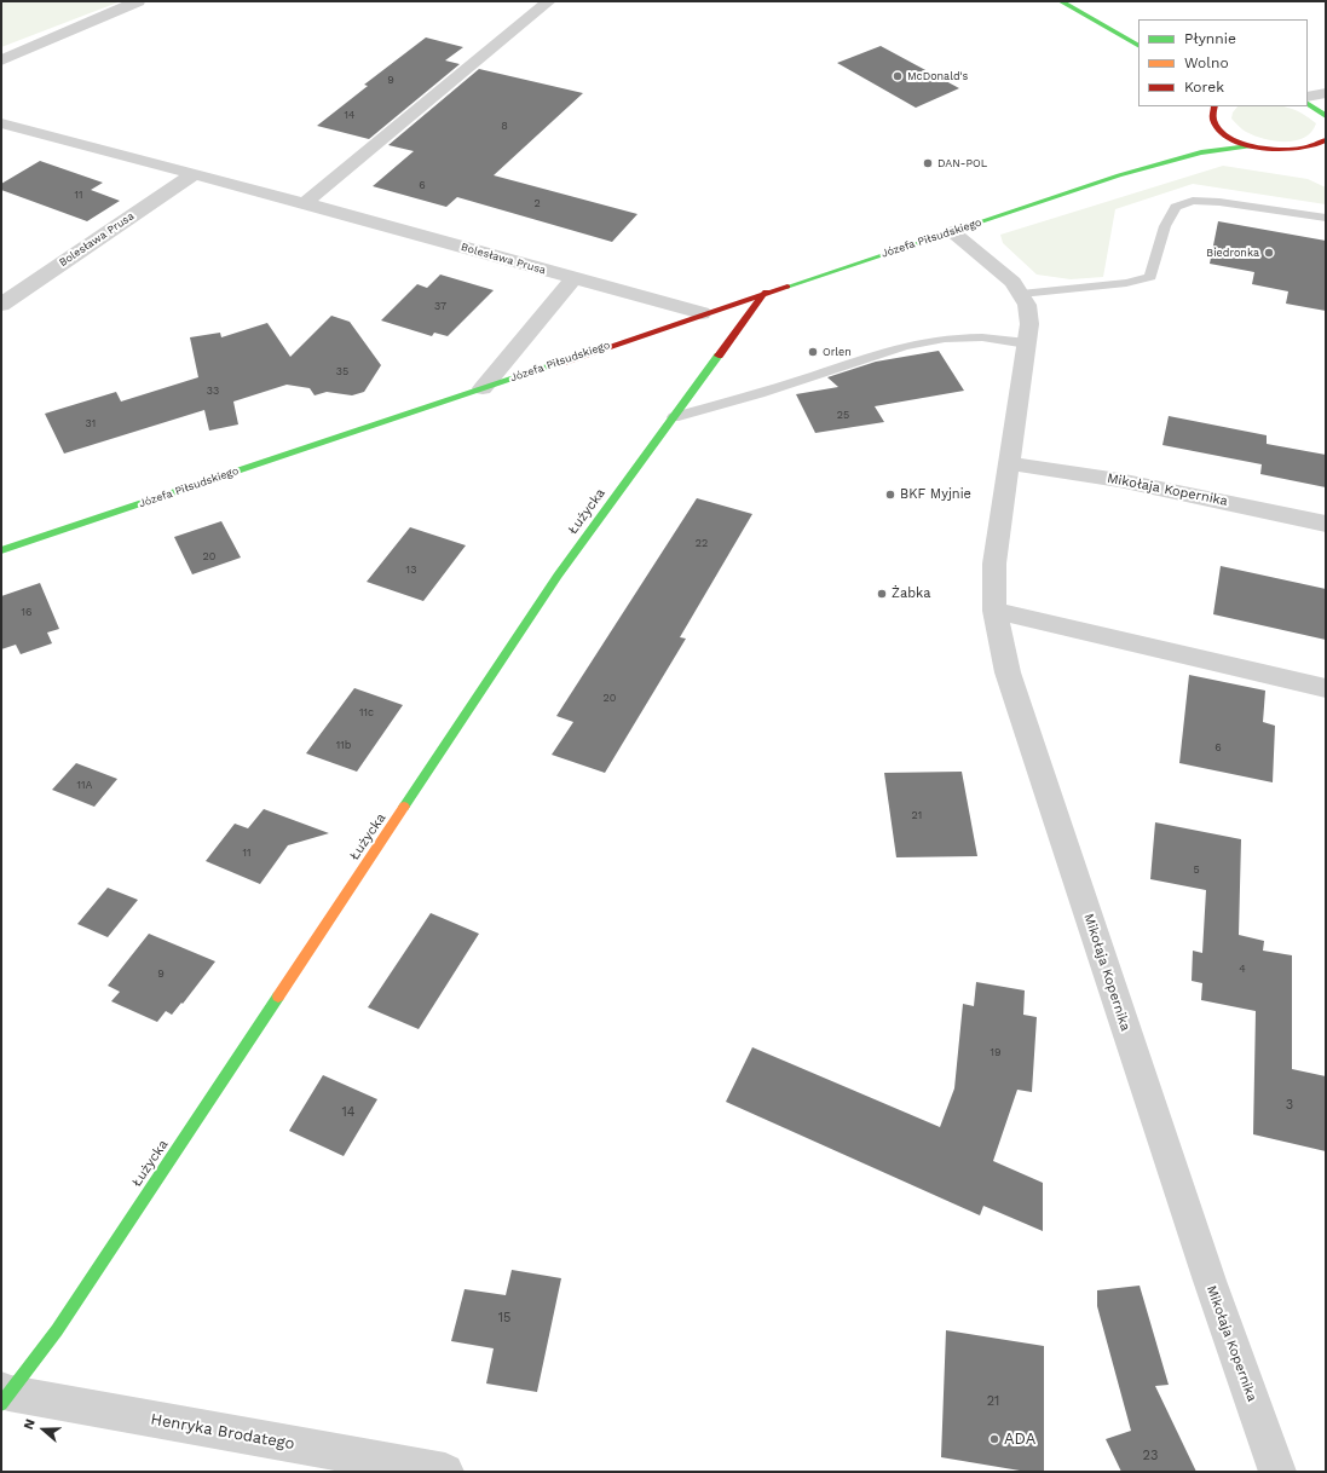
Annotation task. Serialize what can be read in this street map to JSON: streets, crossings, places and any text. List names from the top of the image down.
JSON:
{
  "streets": {
    "street": [
      "Józefa Piłsudskiego",
      "Bolesława Prusa",
      "Mikołaja Kopernika",
      "Łużycka",
      "Henryka Brodatego"
    ]
  },
  "crossings": [
    ["Józefa Piłsudskiego", "Bolesława Prusa"],
    ["Józefa Piłsudskiego", "Mikołaja Kopernika"],
    ["Józefa Piłsudskiego", "Łużycka"],
    ["Łużycka", "Henryka Brodatego"]
  ],
  "places": [
    "McDonald's",
    "DAN-POL",
    "Biedronka",
    "Orlen",
    "BKF Myjnie",
    "Żabka",
    "ADA"
  ],
  "house_numbers": [
    "9",
    "14",
    "8",
    "6",
    "11",
    "2",
    "37",
    "35",
    "33",
    "25",
    "31",
    "22",
    "20",
    "13",
    "16",
    "20",
    "11c",
    "11b",
    "6",
    "11A",
    "21",
    "11",
    "5",
    "4",
    "9",
    "19",
    "3",
    "14",
    "15",
    "21",
    "23"
  ],
  "legend": ["Płynnie", "Wolno", "Korek"],
  "north": "left"
}
